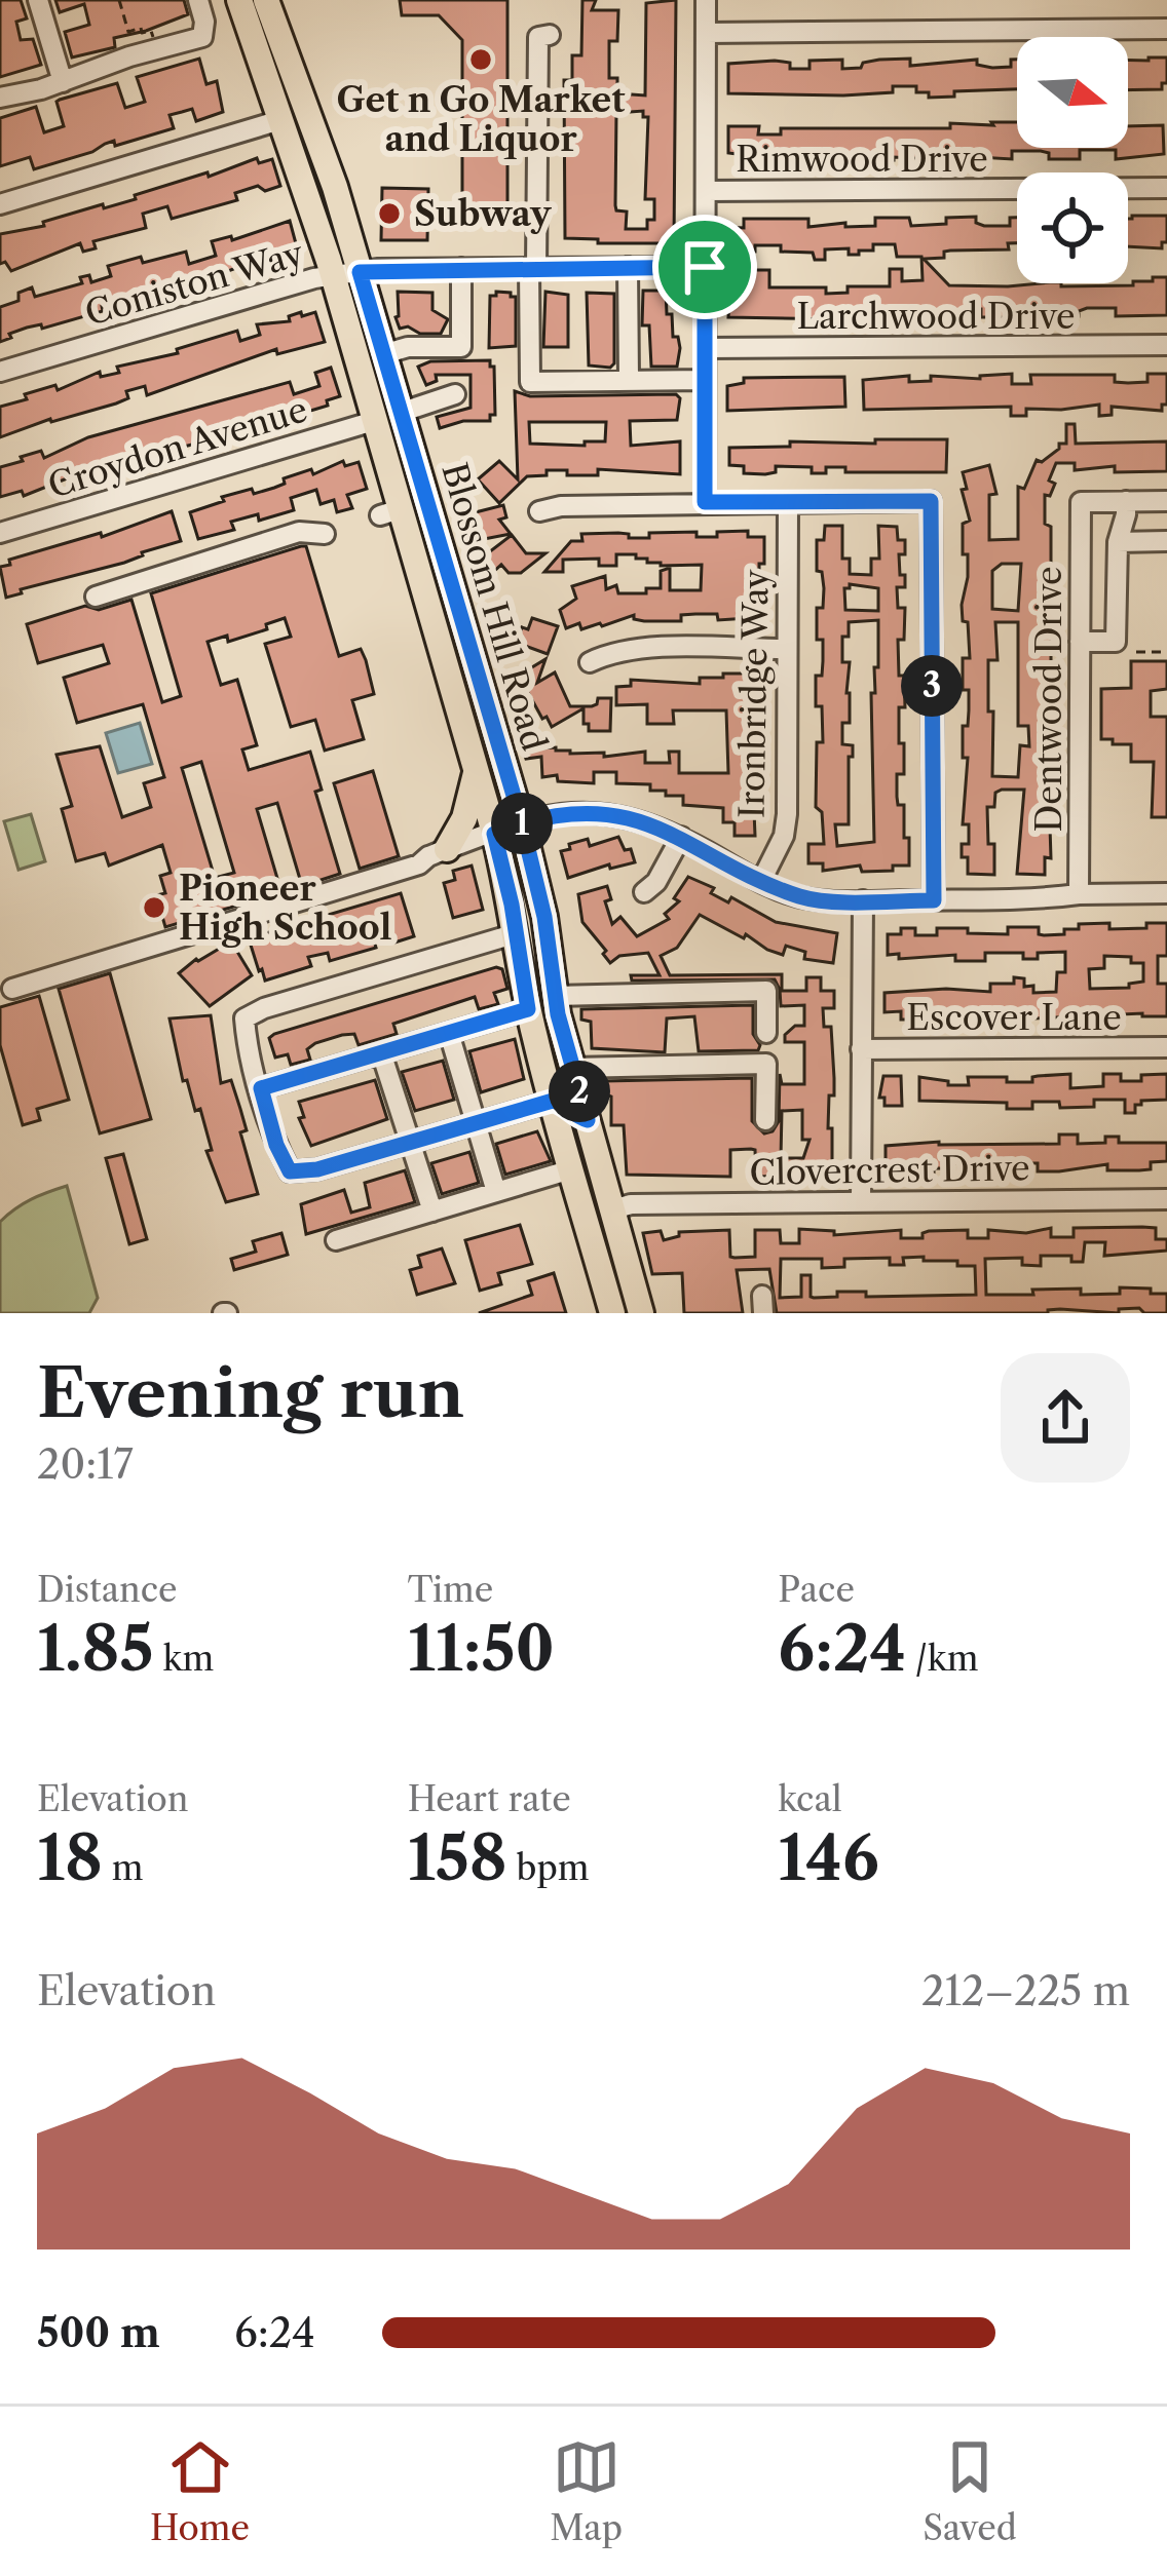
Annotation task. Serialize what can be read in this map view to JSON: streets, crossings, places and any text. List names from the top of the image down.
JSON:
{
  "streets": {
    "main road": ["Blossom Hill Road"],
    "street": [
      "Rimwood Drive",
      "Coniston Way",
      "Larchwood Drive",
      "Croydon Avenue",
      "Ironbridge Way",
      "Dentwood Drive",
      "Escover Lane",
      "Clovercrest Drive"
    ]
  },
  "crossings": [
    ["Coniston Way", "Blossom Hill Road"],
    ["Croydon Avenue", "Blossom Hill Road"],
    ["Blossom Hill Road", "Clovercrest Drive"]
  ],
  "places": ["Get n Go Market and Liquor", "Subway", "Pioneer High School"],
  "north": "right",
  "page": {
    "pins": ["3", "1", "2"],
    "heading": ["Evening run", "20:17"],
    "stats": [
      ["Distance", "1.85 km"],
      ["Time", "11:50"],
      ["Pace", "6:24 /km"],
      ["Elevation", "18 m"],
      ["Heart rate", "158 bpm"],
      ["kcal", "146"]
    ],
    "chart": ["Elevation", "212–225 m"],
    "list": [
      {
        "name": "500 m",
        "note": "6:24"
      }
    ],
    "tabs": ["Home", "Map", "Saved"]
  }
}
